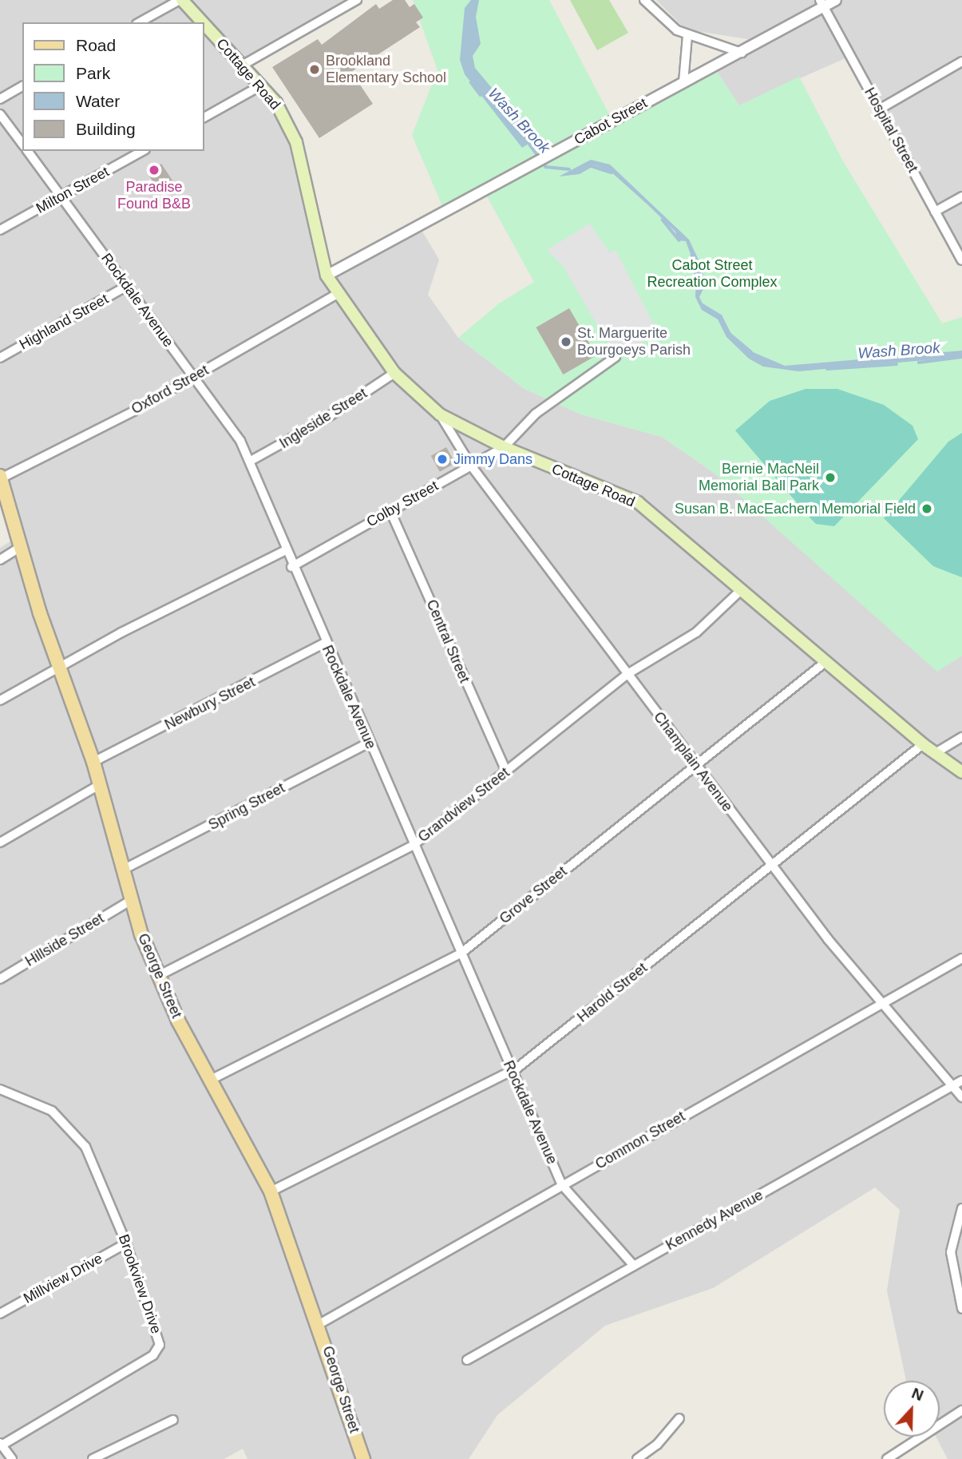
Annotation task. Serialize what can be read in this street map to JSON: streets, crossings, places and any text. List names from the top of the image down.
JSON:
{
  "streets": {
    "main road": ["Cottage Road", "George Street"],
    "street": [
      "Cabot Street",
      "Hospital Street",
      "Milton Street",
      "Rockdale Avenue",
      "Highland Street",
      "Oxford Street",
      "Ingleside Street",
      "Colby Street",
      "Central Street",
      "Newbury Street",
      "Champlain Avenue",
      "Grandview Street",
      "Spring Street",
      "Grove Street",
      "Hillside Street",
      "Harold Street",
      "Common Street",
      "Kennedy Avenue",
      "Millview Drive",
      "Brookview Drive"
    ]
  },
  "crossings": [
    ["Cottage Road", "Cabot Street"],
    ["Cottage Road", "Oxford Street"],
    ["Cottage Road", "Ingleside Street"],
    ["Cottage Road", "Colby Street"],
    ["Cottage Road", "Champlain Avenue"],
    ["Cottage Road", "Grandview Street"],
    ["Cottage Road", "Grove Street"],
    ["Cottage Road", "Harold Street"],
    ["Cabot Street", "Hospital Street"],
    ["Milton Street", "Rockdale Avenue"],
    ["Rockdale Avenue", "Highland Street"],
    ["Rockdale Avenue", "Oxford Street"],
    ["Rockdale Avenue", "Ingleside Street"],
    ["Rockdale Avenue", "Colby Street"],
    ["Rockdale Avenue", "Newbury Street"],
    ["Rockdale Avenue", "Grandview Street"],
    ["Rockdale Avenue", "Spring Street"],
    ["Rockdale Avenue", "Grove Street"],
    ["Rockdale Avenue", "Harold Street"],
    ["Rockdale Avenue", "Common Street"],
    ["Rockdale Avenue", "Kennedy Avenue"],
    ["Oxford Street", "George Street"],
    ["Colby Street", "Central Street"],
    ["Colby Street", "Champlain Avenue"],
    ["Central Street", "Grandview Street"],
    ["Newbury Street", "George Street"],
    ["Champlain Avenue", "Grandview Street"],
    ["Champlain Avenue", "Grove Street"],
    ["Champlain Avenue", "Harold Street"],
    ["Champlain Avenue", "Common Street"],
    ["Champlain Avenue", "Kennedy Avenue"],
    ["Grandview Street", "George Street"],
    ["Spring Street", "George Street"],
    ["Grove Street", "George Street"],
    ["Hillside Street", "George Street"],
    ["George Street", "Harold Street"],
    ["George Street", "Common Street"],
    ["Millview Drive", "Brookview Drive"]
  ],
  "water": ["Wash Brook"],
  "parks": ["Cabot Street Recreation Complex"],
  "places": [
    "Brookland Elementary School",
    "Paradise Found B&B",
    "St. Marguerite Bourgoeys Parish",
    "Jimmy Dans",
    "Bernie MacNeil Memorial Ball Park",
    "Susan B. MacEachern Memorial Field"
  ],
  "legend": [
    "Road",
    "Park",
    "Water",
    "Building"
  ],
  "north": "top"
}
